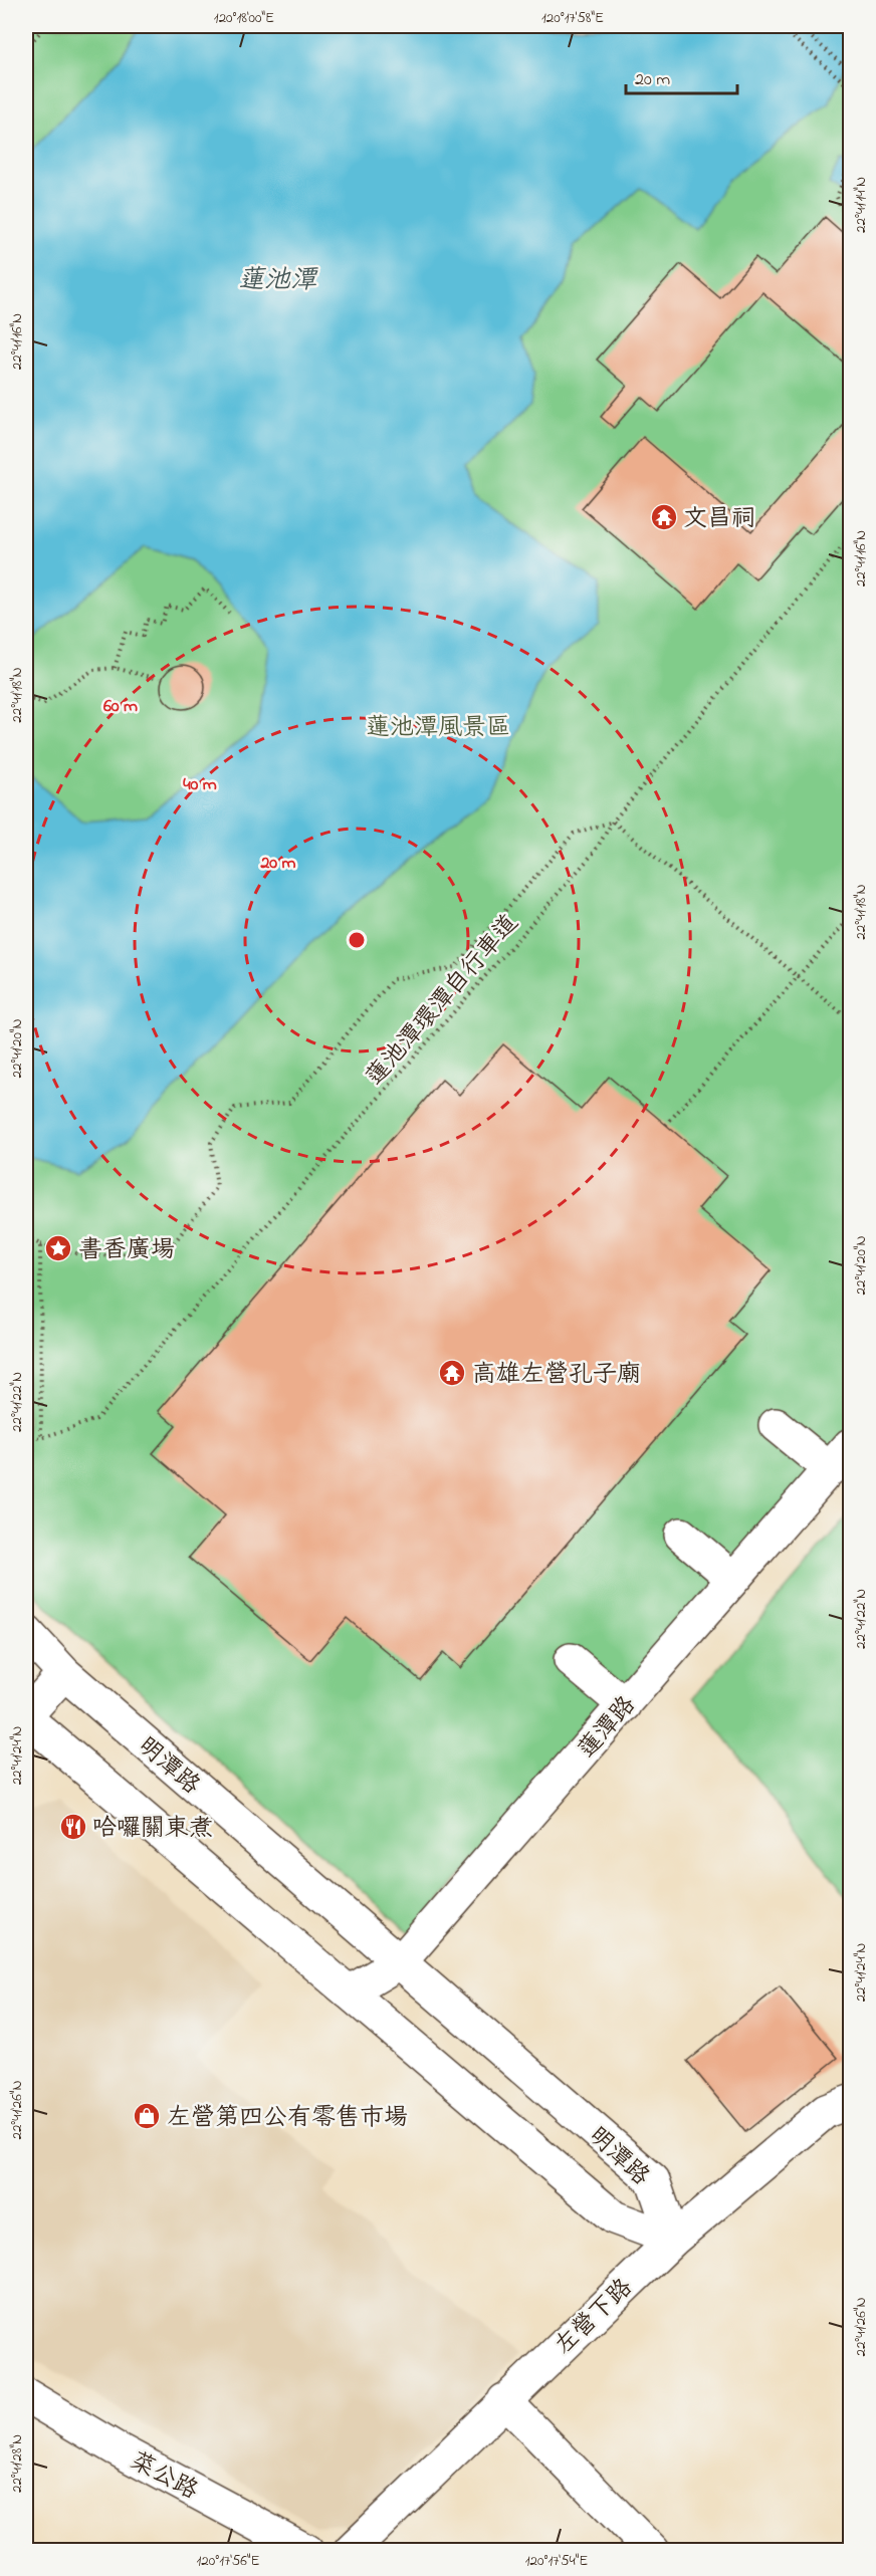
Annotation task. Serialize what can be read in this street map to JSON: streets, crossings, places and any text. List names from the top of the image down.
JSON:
{
  "streets": {
    "street": [
      "蓮潭路",
      "明潭路",
      "左營下路",
      "菜公路"
    ],
    "path": ["蓮池潭環潭自行車道"]
  },
  "crossings": [
    ["蓮潭路", "明潭路"],
    ["明潭路", "左營下路"]
  ],
  "water": ["蓮池潭"],
  "parks": ["蓮池潭風景區"],
  "places": {
    "temple": ["文昌祠", "高雄左營孔子廟"],
    "place": ["書香廣場"],
    "restaurant": ["哈囉關東煮"],
    "shop": ["左營第四公有零售市場"]
  },
  "scale_bar": "20 m",
  "coordinates": [
    "120°18'00\"E",
    "120°17'58\"E",
    "22°41'14\"N",
    "22°41'16\"N",
    "22°41'18\"N",
    "22°41'20\"N",
    "22°41'22\"N",
    "22°41'24\"N",
    "22°41'26\"N",
    "22°41'28\"N",
    "120°17'56\"E",
    "120°17'54\"E"
  ],
  "rings": ["60 m", "40 m", "20 m"]
}
